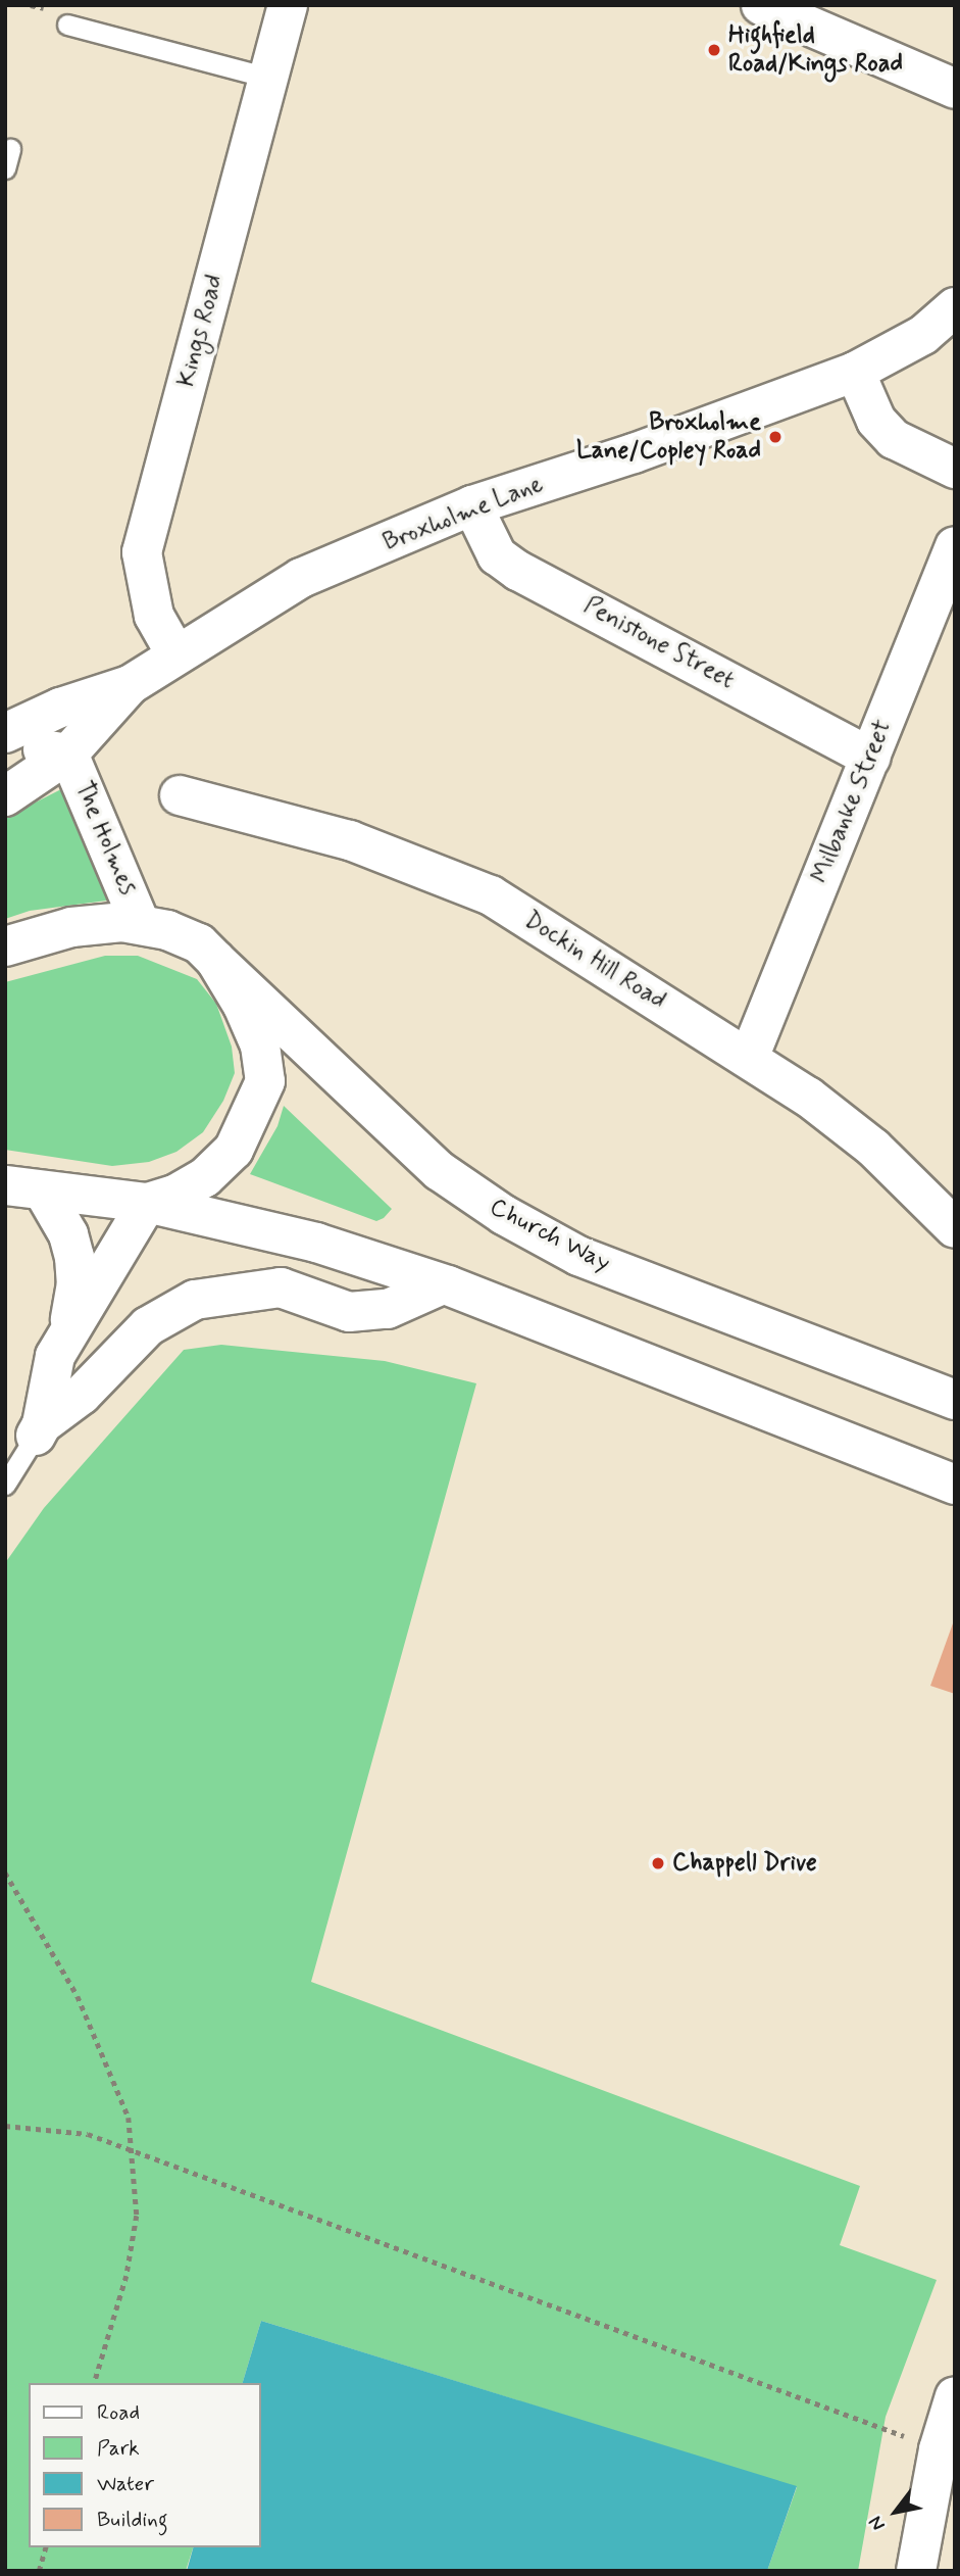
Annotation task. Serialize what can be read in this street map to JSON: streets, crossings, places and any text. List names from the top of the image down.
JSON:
{
  "streets": {
    "main road": [
      "Kings Road",
      "Broxholme Lane",
      "Penistone Street",
      "Milbanke Street",
      "The Holmes",
      "Dockin Hill Road",
      "Church Way"
    ]
  },
  "crossings": [
    ["Kings Road", "Broxholme Lane"],
    ["Kings Road", "The Holmes"],
    ["Broxholme Lane", "Penistone Street"],
    ["Broxholme Lane", "The Holmes"],
    ["Penistone Street", "Milbanke Street"],
    ["Milbanke Street", "Dockin Hill Road"],
    ["The Holmes", "Church Way"]
  ],
  "places": ["Highfield Road/Kings Road", "Broxholme Lane/Copley Road", "Chappell Drive"],
  "legend": [
    "Road",
    "Park",
    "Water",
    "Building"
  ],
  "north": "bottom left"
}
